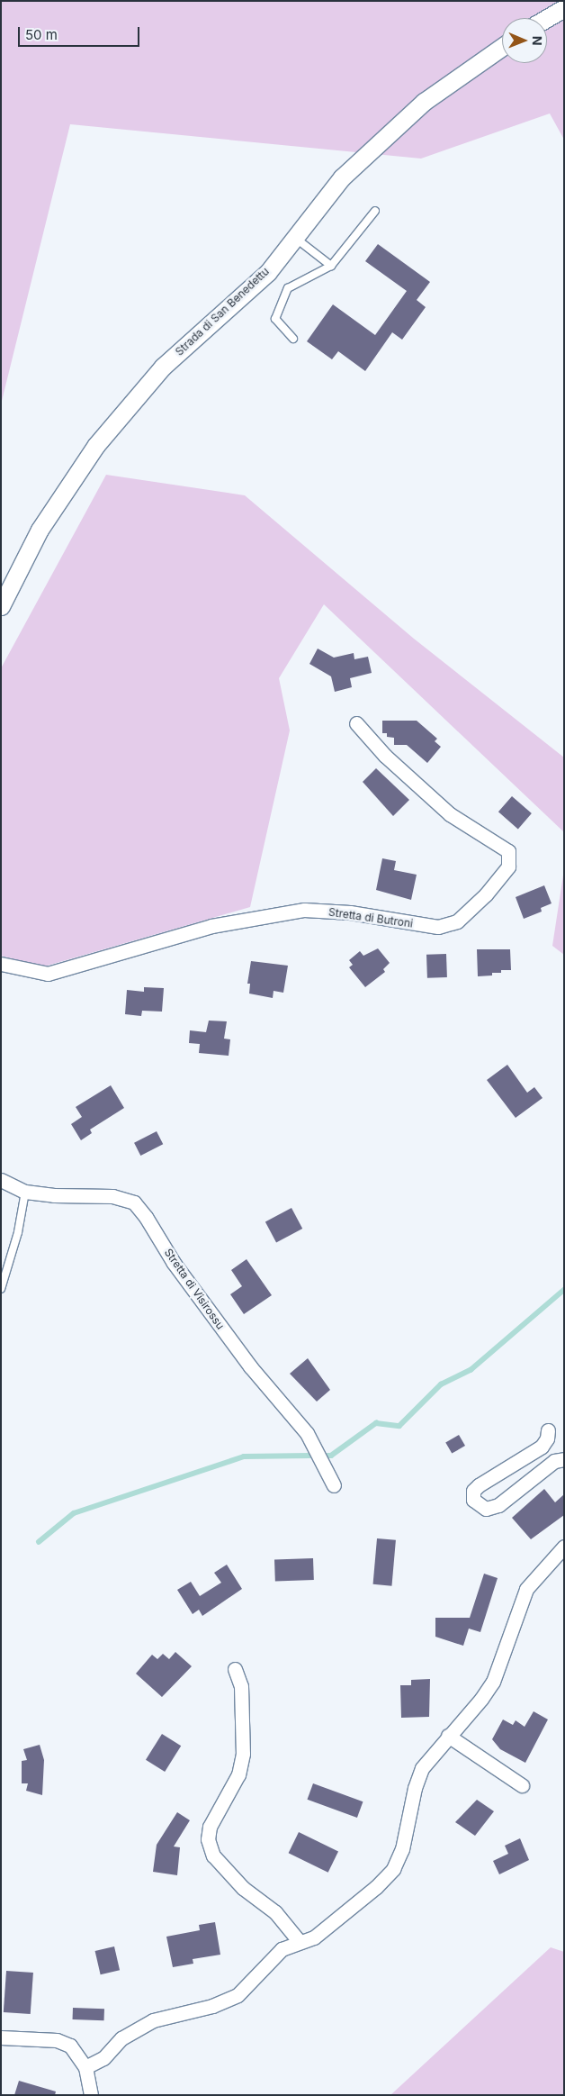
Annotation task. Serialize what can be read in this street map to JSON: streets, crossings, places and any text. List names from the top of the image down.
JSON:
{
  "streets": {
    "street": ["Strada di San Benedettu", "Stretta di Butroni", "Stretta di Visirossu"]
  },
  "scale_bar": "50 m",
  "north": "right"
}
